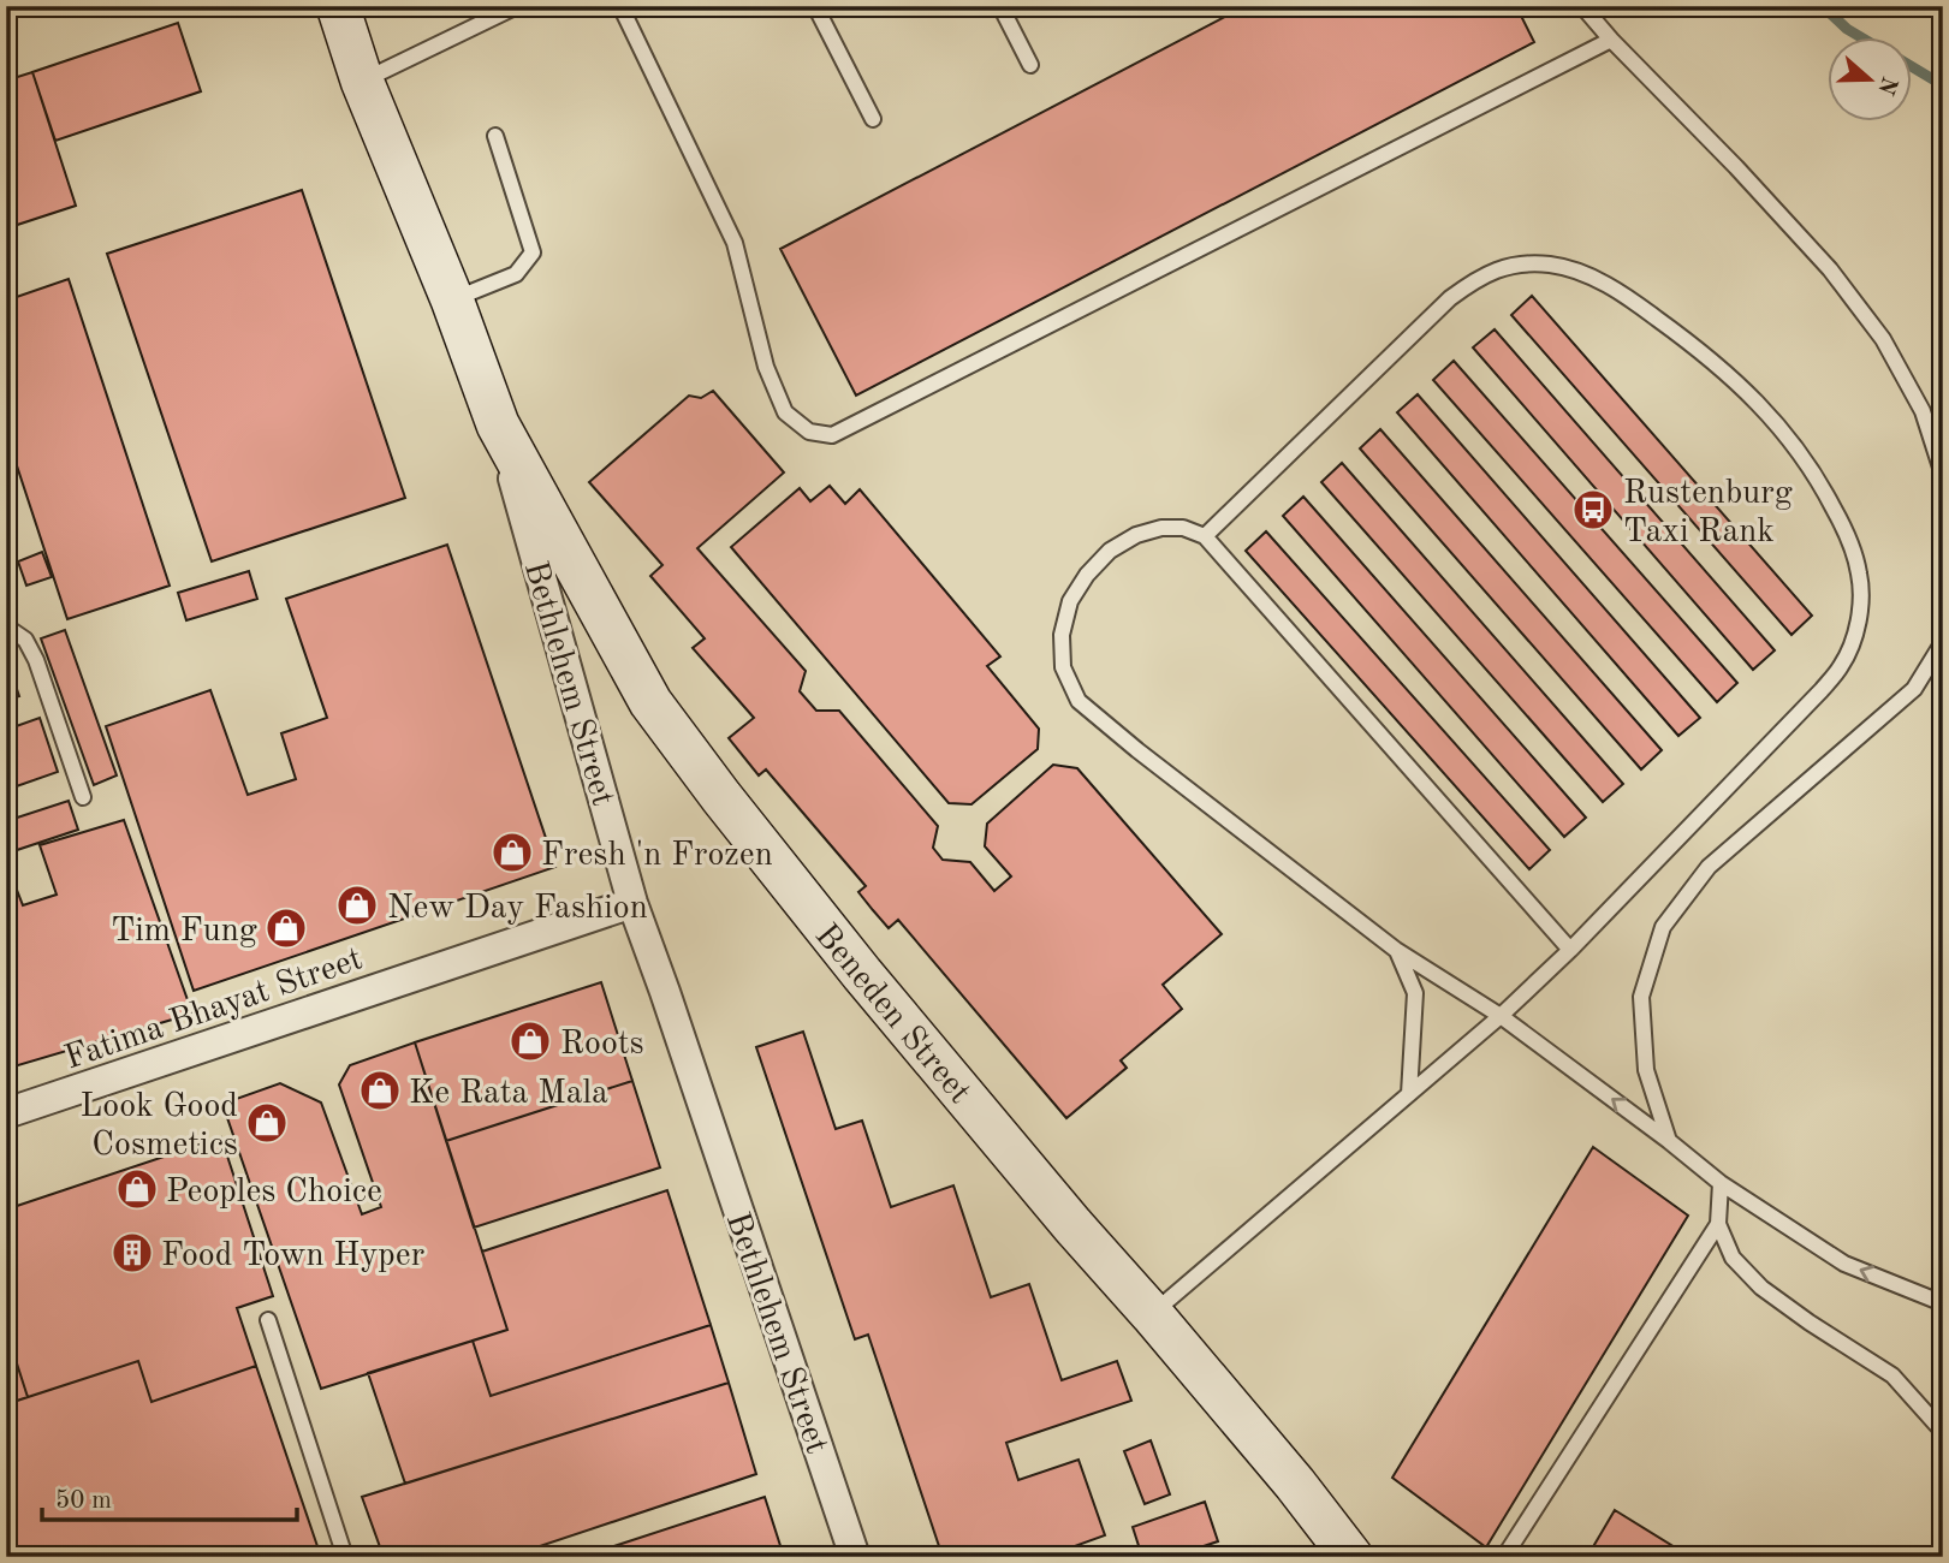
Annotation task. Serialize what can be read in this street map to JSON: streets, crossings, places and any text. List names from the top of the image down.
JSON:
{
  "streets": {
    "main road": ["Bethlehem Street", "Beneden Street"],
    "street": ["Fatima Bhayat Street"]
  },
  "crossings": [
    ["Bethlehem Street", "Fatima Bhayat Street"],
    ["Bethlehem Street", "Beneden Street"]
  ],
  "places": {
    "bus stop": ["Rustenburg Taxi Rank"],
    "shop": [
      "Fresh 'n Frozen",
      "New Day Fashion",
      "Tim Fung",
      "Roots",
      "Ke Rata Mala",
      "Look Good Cosmetics",
      "Peoples Choice"
    ],
    "building": ["Food Town Hyper"]
  },
  "scale_bar": "50 m",
  "north": "right"
}
